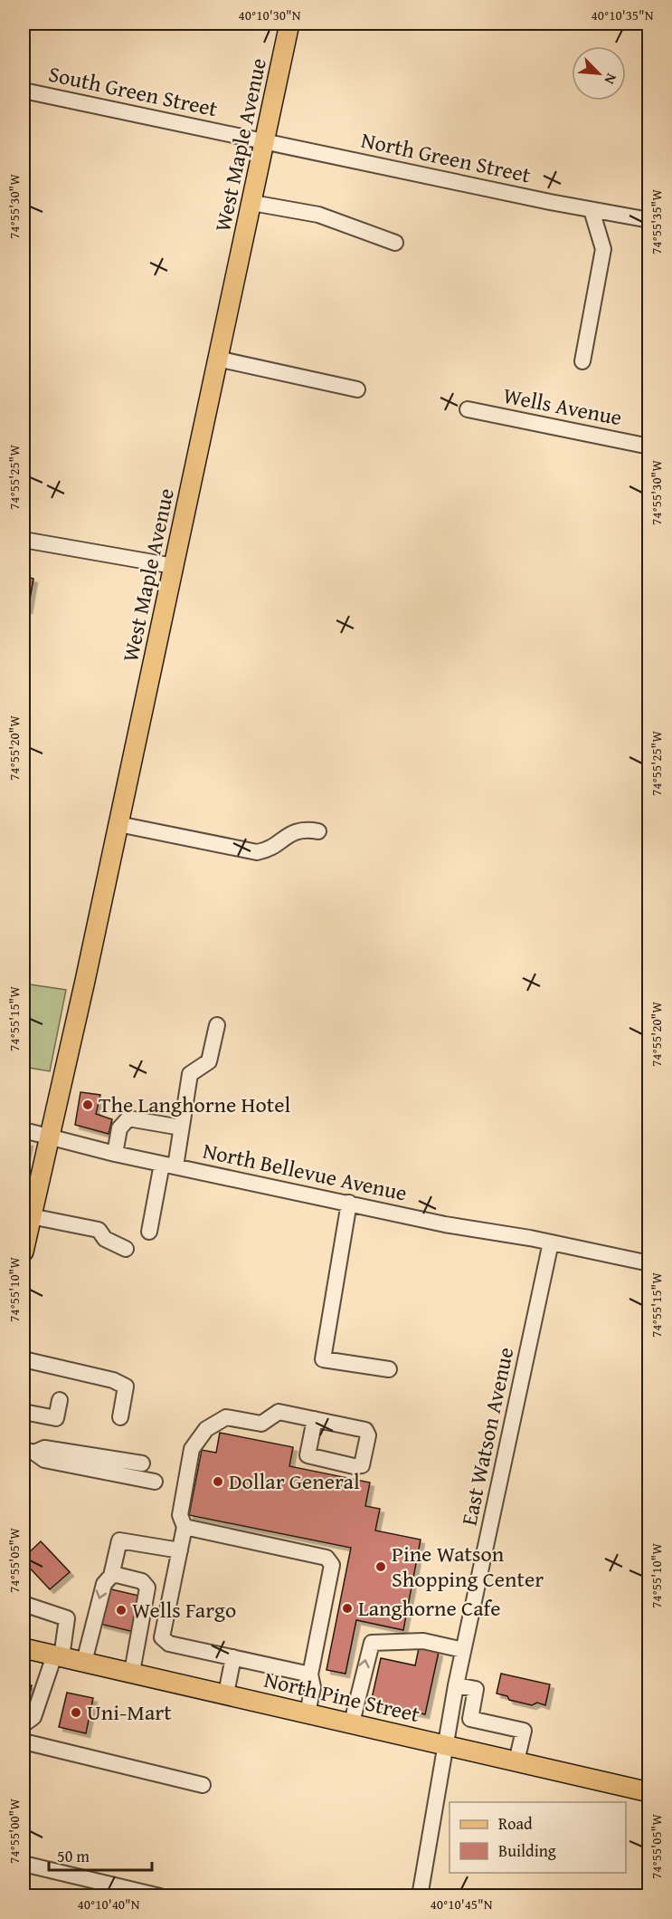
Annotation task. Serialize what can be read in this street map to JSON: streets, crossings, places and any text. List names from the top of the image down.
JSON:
{
  "streets": {
    "main road": ["West Maple Avenue", "North Pine Street"],
    "street": [
      "South Green Street",
      "North Green Street",
      "Wells Avenue",
      "North Bellevue Avenue",
      "East Watson Avenue"
    ]
  },
  "crossings": [
    ["South Green Street", "West Maple Avenue"],
    ["South Green Street", "North Green Street"],
    ["West Maple Avenue", "North Green Street"],
    ["West Maple Avenue", "North Bellevue Avenue"],
    ["North Bellevue Avenue", "East Watson Avenue"],
    ["East Watson Avenue", "North Pine Street"]
  ],
  "places": [
    "The Langhorne Hotel",
    "Dollar General",
    "Pine Watson Shopping Center",
    "Langhorne Cafe",
    "Wells Fargo",
    "Uni-Mart"
  ],
  "legend": ["Road", "Building"],
  "scale_bar": "50 m",
  "north": "bottom right",
  "coordinates": [
    "40°10'30\"N",
    "40°10'35\"N",
    "74°55'30\"W",
    "74°55'35\"W",
    "74°55'25\"W",
    "74°55'20\"W",
    "74°55'15\"W",
    "74°55'10\"W",
    "74°55'05\"W",
    "74°55'00\"W",
    "40°10'40\"N",
    "40°10'45\"N"
  ]
}
